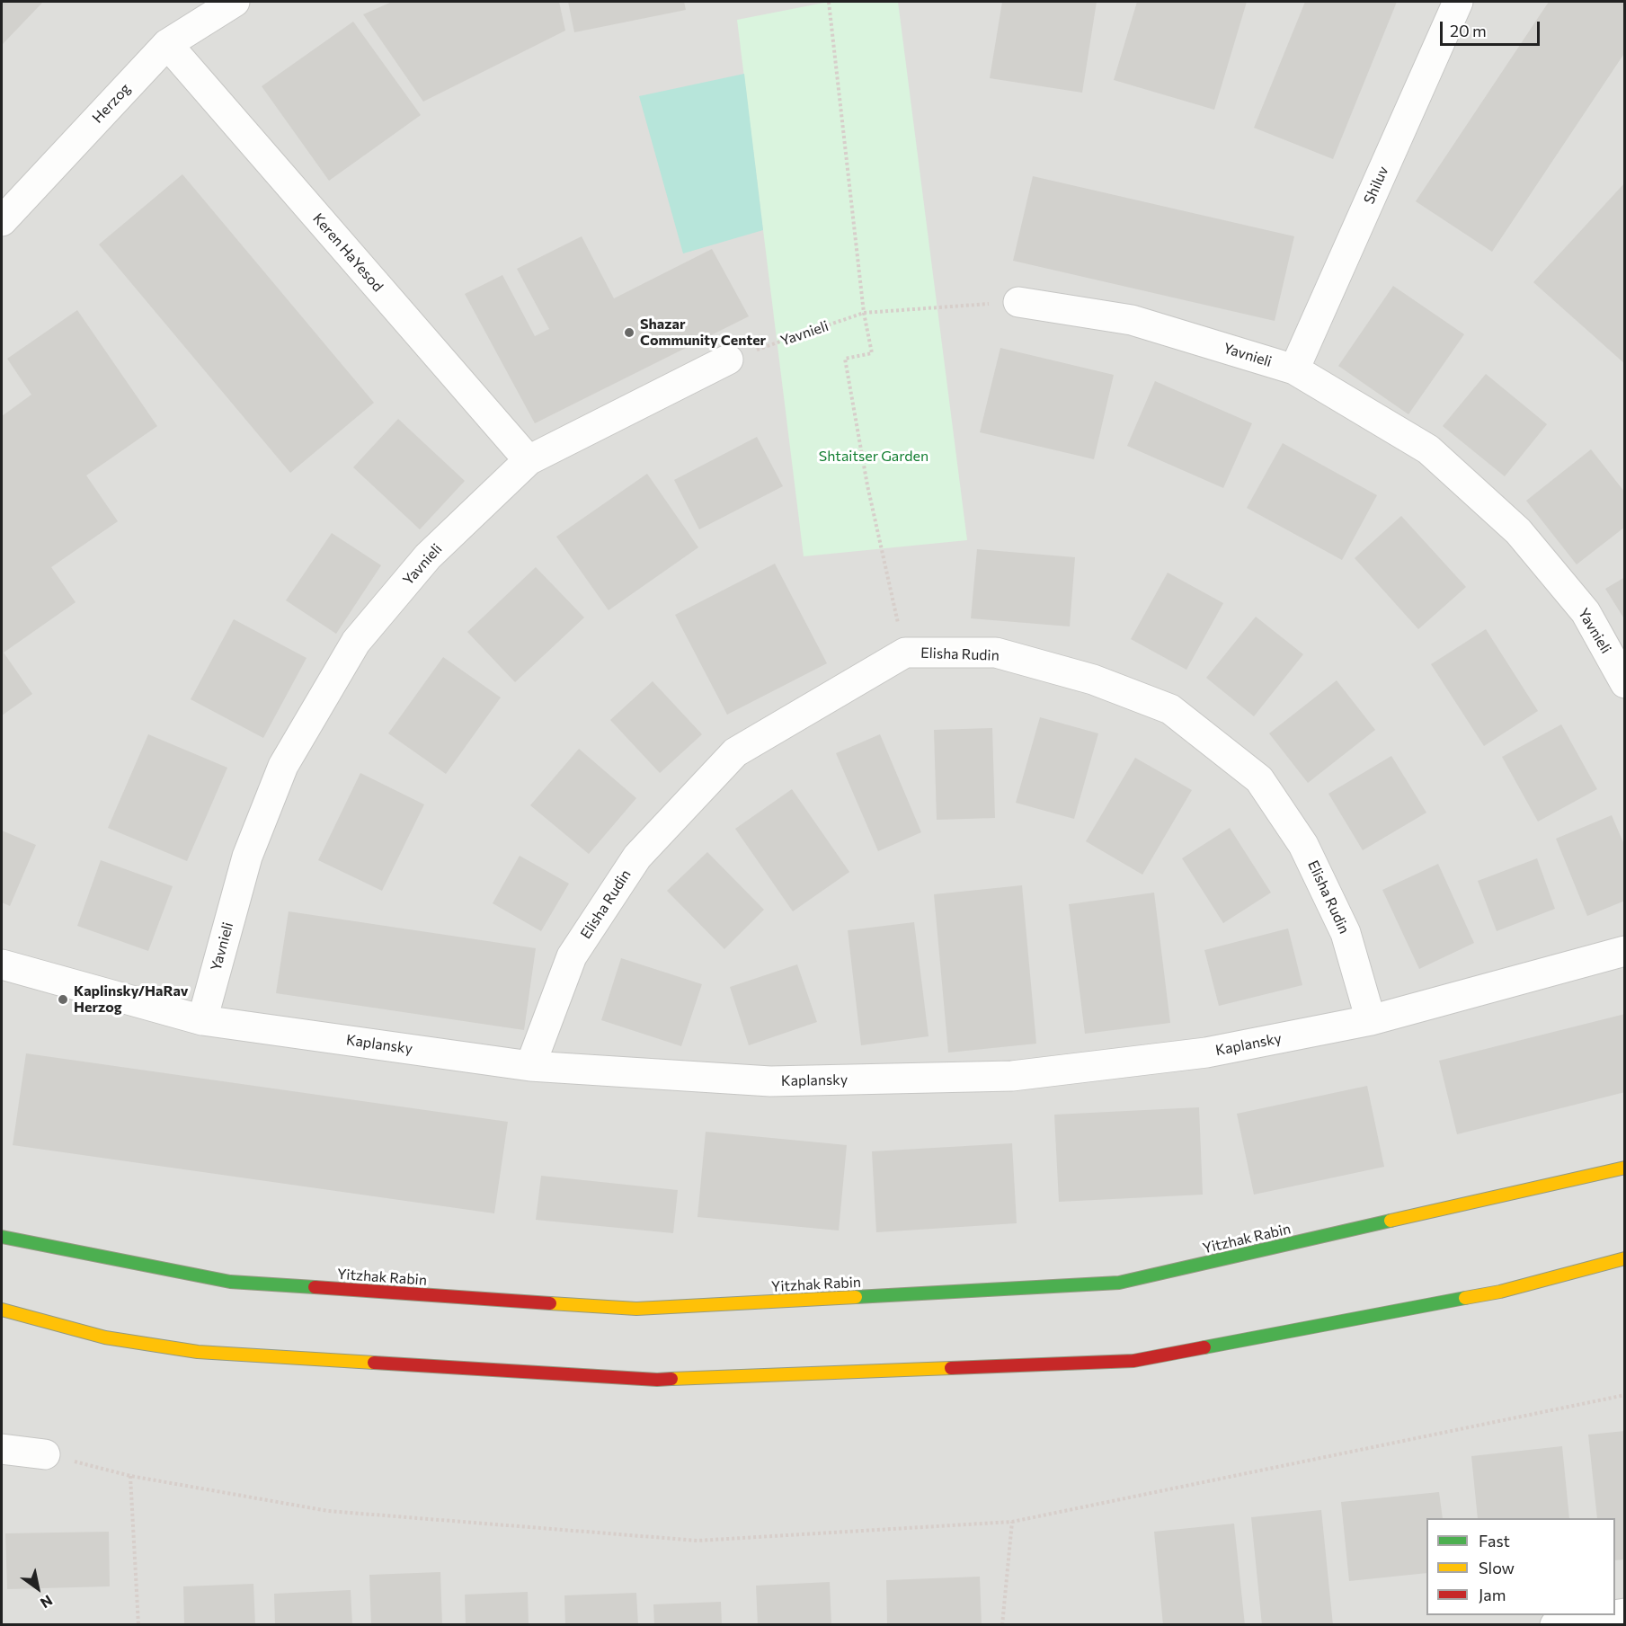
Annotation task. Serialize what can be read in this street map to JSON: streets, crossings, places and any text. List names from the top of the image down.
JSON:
{
  "streets": {
    "main road": ["Yitzhak Rabin"],
    "street": [
      "Herzog",
      "Shiluv",
      "Keren HaYesod",
      "Yavnieli",
      "Elisha Rudin",
      "Kaplansky"
    ]
  },
  "crossings": [
    ["Herzog", "Keren HaYesod"],
    ["Shiluv", "Yavnieli"],
    ["Keren HaYesod", "Yavnieli"],
    ["Yavnieli", "Kaplansky"],
    ["Elisha Rudin", "Kaplansky"]
  ],
  "parks": ["Shtaitser Garden"],
  "places": ["Shazar Community Center", "Kaplinsky/HaRav Herzog"],
  "legend": ["Fast", "Slow", "Jam"],
  "scale_bar": "20 m",
  "north": "bottom right"
}
